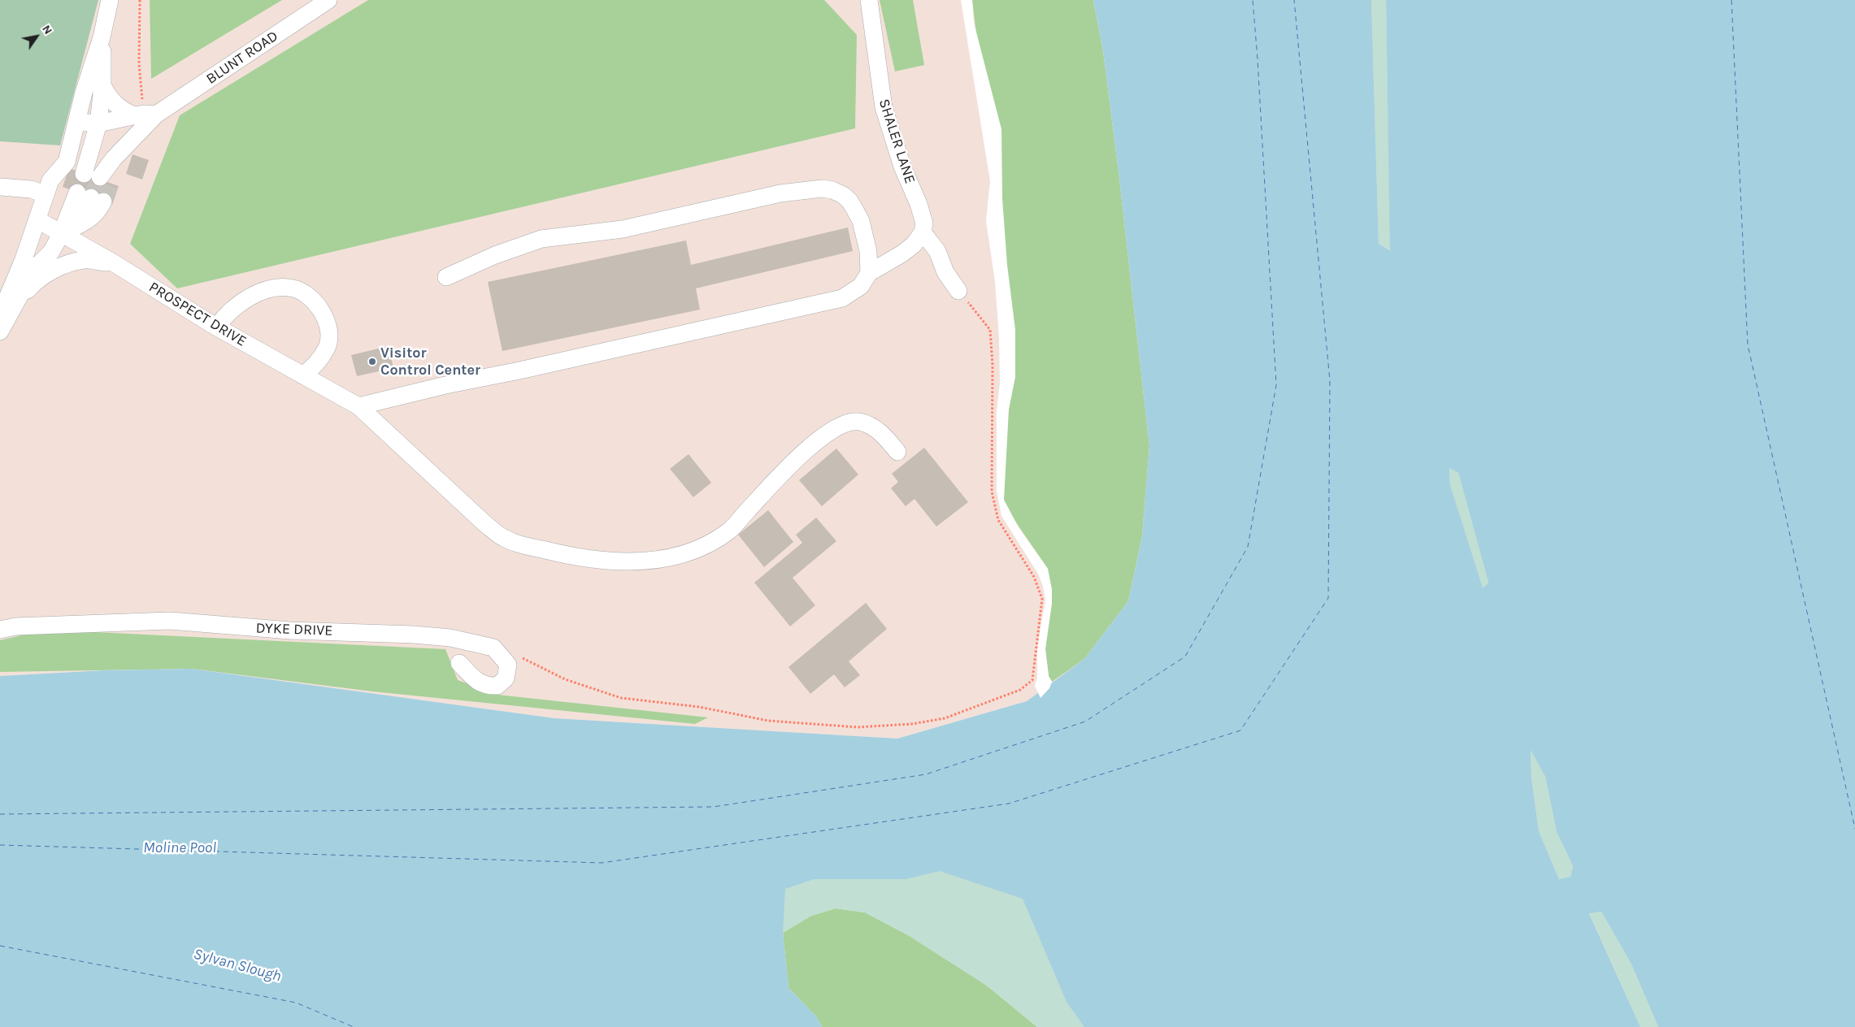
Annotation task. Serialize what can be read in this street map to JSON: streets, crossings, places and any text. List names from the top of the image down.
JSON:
{
  "streets": {
    "street": [
      "BLUNT ROAD",
      "SHALER LANE",
      "PROSPECT DRIVE",
      "DYKE DRIVE"
    ]
  },
  "water": ["Moline Pool", "Sylvan Slough"],
  "places": ["Visitor Control Center"],
  "north": "top right"
}
